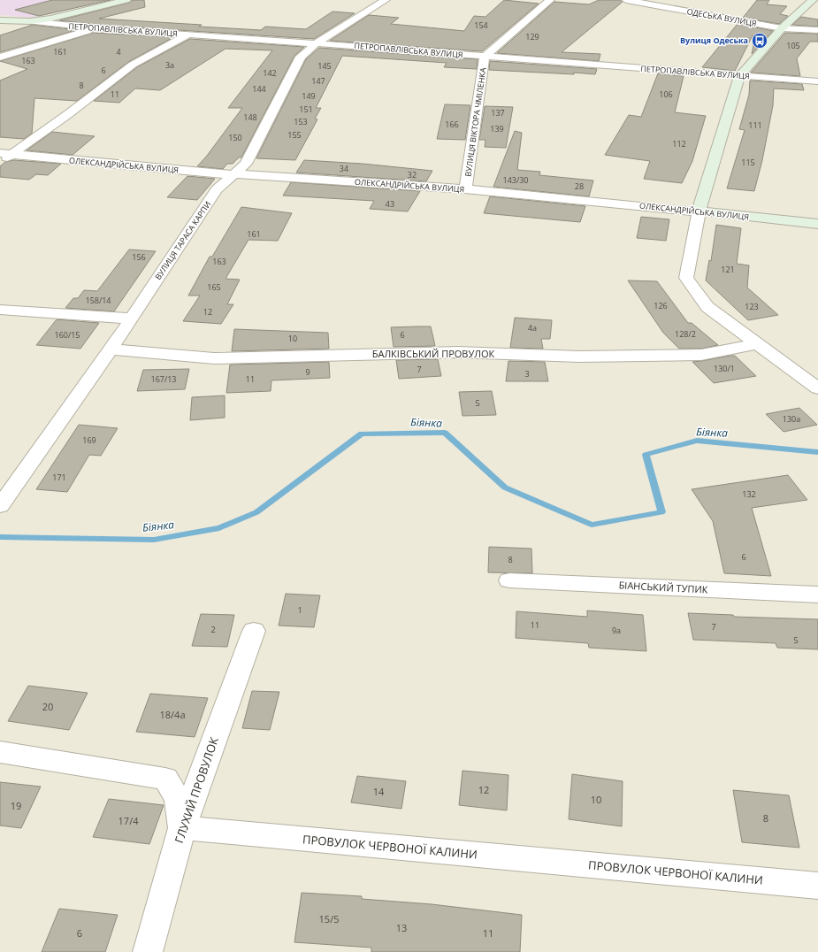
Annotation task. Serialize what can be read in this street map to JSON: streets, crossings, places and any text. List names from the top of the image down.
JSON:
{
  "streets": {
    "street": [
      "ОДЕСЬКА ВУЛИЦЯ",
      "ПЕТРОПАВЛІВСЬКА ВУЛИЦЯ",
      "ВУЛИЦЯ ВІКТОРА ЧМІЛЕНКА",
      "ОЛЕКСАНДРІЙСЬКА ВУЛИЦЯ",
      "ВУЛИЦЯ ТАРАСА КАРПИ",
      "БАЛКІВСЬКИЙ ПРОВУЛОК",
      "БІАНСЬКИЙ ТУПИК",
      "ГЛУХИЙ ПРОВУЛОК",
      "ПРОВУЛОК ЧЕРВОНОЇ КАЛИНИ"
    ]
  },
  "crossings": [
    ["ПЕТРОПАВЛІВСЬКА ВУЛИЦЯ", "ВУЛИЦЯ ВІКТОРА ЧМІЛЕНКА"],
    ["ПЕТРОПАВЛІВСЬКА ВУЛИЦЯ", "ВУЛИЦЯ ТАРАСА КАРПИ"],
    ["ВУЛИЦЯ ВІКТОРА ЧМІЛЕНКА", "ОЛЕКСАНДРІЙСЬКА ВУЛИЦЯ"],
    ["ОЛЕКСАНДРІЙСЬКА ВУЛИЦЯ", "ВУЛИЦЯ ТАРАСА КАРПИ"],
    ["ВУЛИЦЯ ТАРАСА КАРПИ", "БАЛКІВСЬКИЙ ПРОВУЛОК"],
    ["ГЛУХИЙ ПРОВУЛОК", "ПРОВУЛОК ЧЕРВОНОЇ КАЛИНИ"]
  ],
  "water": ["Біянка"],
  "places": {
    "bus stop": ["Вулиця Одеська"]
  },
  "house_numbers": [
    "154",
    "129",
    "105",
    "161",
    "4",
    "163",
    "3а",
    "145",
    "6",
    "142",
    "147",
    "8",
    "144",
    "11",
    "106",
    "149",
    "151",
    "137",
    "148",
    "153",
    "166",
    "111",
    "139",
    "155",
    "150",
    "112",
    "115",
    "34",
    "32",
    "143/30",
    "28",
    "43",
    "161",
    "156",
    "163",
    "121",
    "165",
    "158/14",
    "126",
    "123",
    "12",
    "4а",
    "128/2",
    "160/15",
    "6",
    "10",
    "130/1",
    "7",
    "9",
    "3",
    "167/13",
    "11",
    "5",
    "130а",
    "169",
    "171",
    "132",
    "6",
    "8",
    "1",
    "11",
    "7",
    "2",
    "9а",
    "5",
    "20",
    "18/4а",
    "12",
    "14",
    "10",
    "19",
    "8",
    "17/4",
    "15/5",
    "13",
    "6",
    "11"
  ]
}
